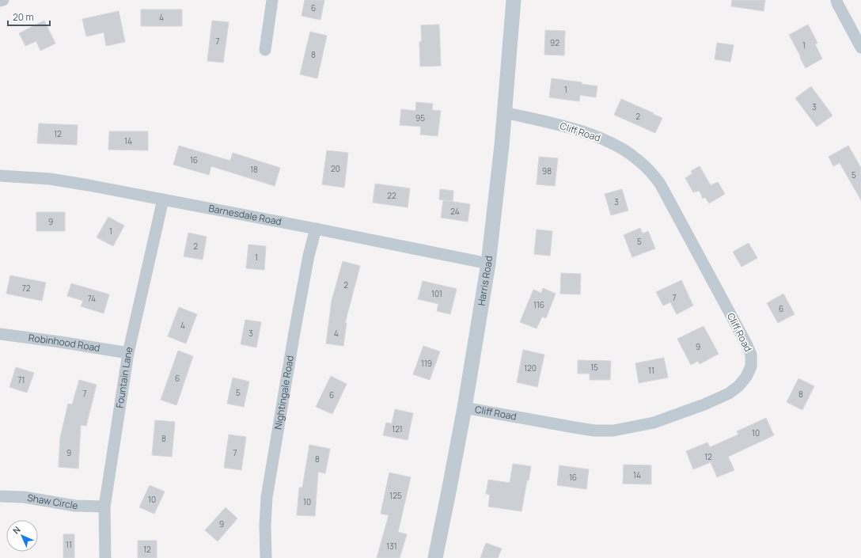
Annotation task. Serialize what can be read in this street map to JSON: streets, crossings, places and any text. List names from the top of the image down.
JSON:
{
  "streets": {
    "street": [
      "Cliff Road",
      "Barnesdale Road",
      "Harris Road",
      "Robinhood Road",
      "Fountain Lane",
      "Nightingale Road",
      "Shaw Circle"
    ]
  },
  "crossings": [
    ["Cliff Road", "Harris Road"],
    ["Barnesdale Road", "Harris Road"],
    ["Barnesdale Road", "Fountain Lane"],
    ["Barnesdale Road", "Nightingale Road"],
    ["Robinhood Road", "Fountain Lane"],
    ["Fountain Lane", "Shaw Circle"]
  ],
  "house_numbers": [
    "6",
    "4",
    "7",
    "92",
    "1",
    "8",
    "1",
    "3",
    "2",
    "95",
    "12",
    "14",
    "16",
    "20",
    "18",
    "98",
    "5",
    "22",
    "3",
    "24",
    "9",
    "1",
    "5",
    "2",
    "1",
    "2",
    "72",
    "101",
    "7",
    "74",
    "116",
    "6",
    "4",
    "3",
    "4",
    "9",
    "119",
    "15",
    "120",
    "11",
    "6",
    "71",
    "5",
    "7",
    "8",
    "6",
    "121",
    "10",
    "8",
    "9",
    "7",
    "12",
    "8",
    "14",
    "16",
    "125",
    "10",
    "10",
    "9",
    "11",
    "131",
    "12"
  ],
  "scale_bar": "20 m",
  "north": "top left"
}
